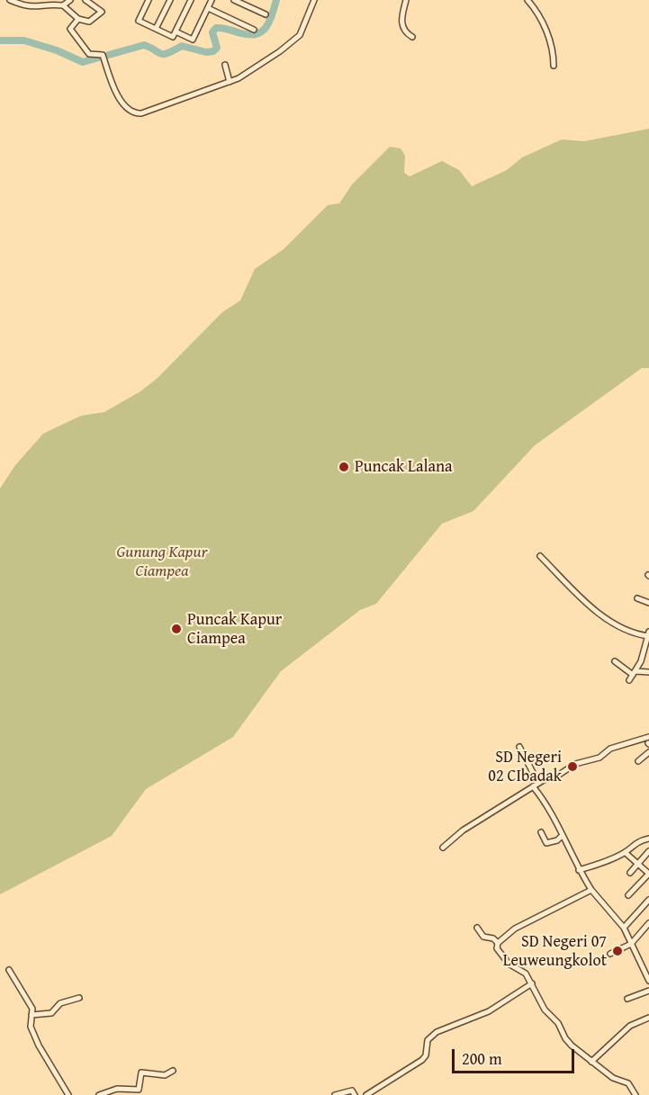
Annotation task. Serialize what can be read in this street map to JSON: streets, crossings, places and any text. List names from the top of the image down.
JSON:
{
  "parks": ["Gunung Kapur Ciampea"],
  "places": [
    "Puncak Lalana",
    "Puncak Kapur Ciampea",
    "SD Negeri 02 CIbadak",
    "SD Negeri 07 Leuweungkolot"
  ],
  "scale_bar": "200 m"
}
